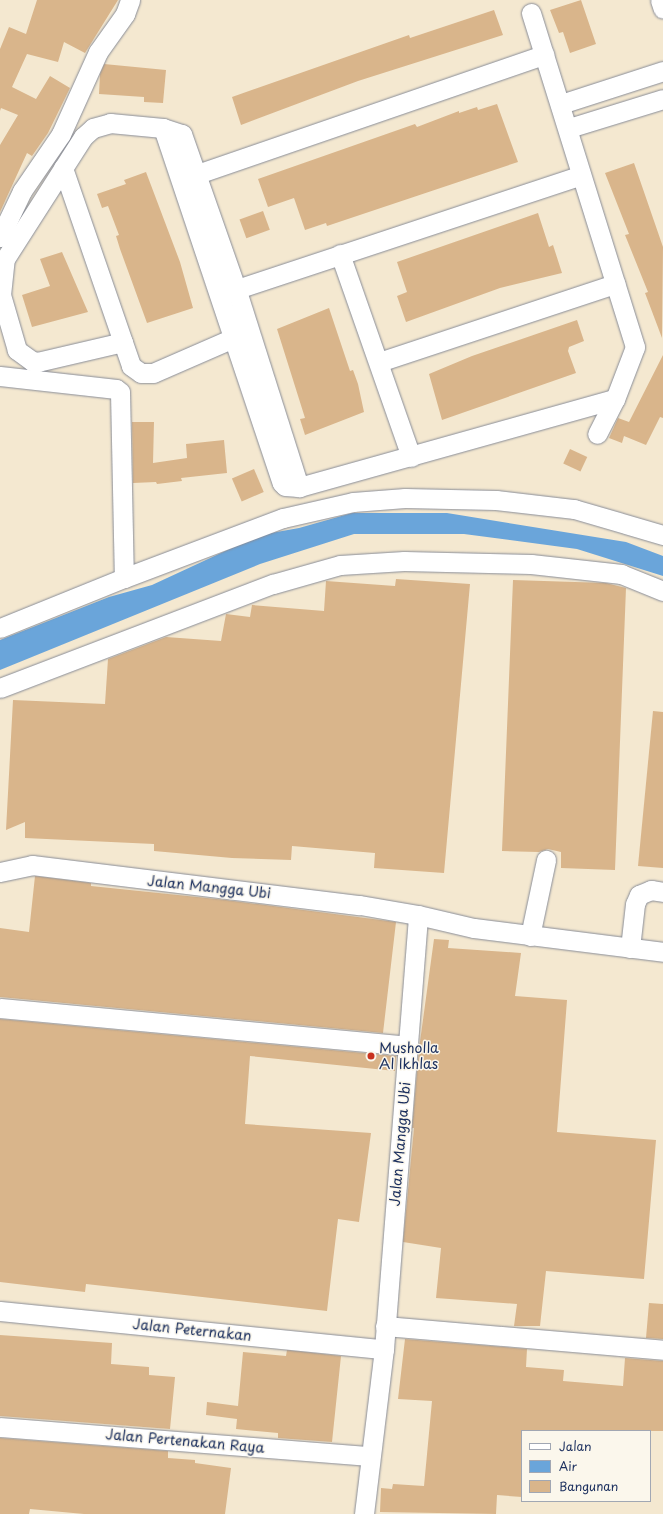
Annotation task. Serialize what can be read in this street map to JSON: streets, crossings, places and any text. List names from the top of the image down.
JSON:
{
  "streets": {
    "street": ["Jalan Mangga Ubi", "Jalan Peternakan", "Jalan Pertenakan Raya"]
  },
  "crossings": [
    ["Jalan Mangga Ubi", "Jalan Peternakan"],
    ["Jalan Mangga Ubi", "Jalan Pertenakan Raya"]
  ],
  "places": ["Musholla Al Ikhlas"],
  "legend": ["Jalan", "Air", "Bangunan"]
}
